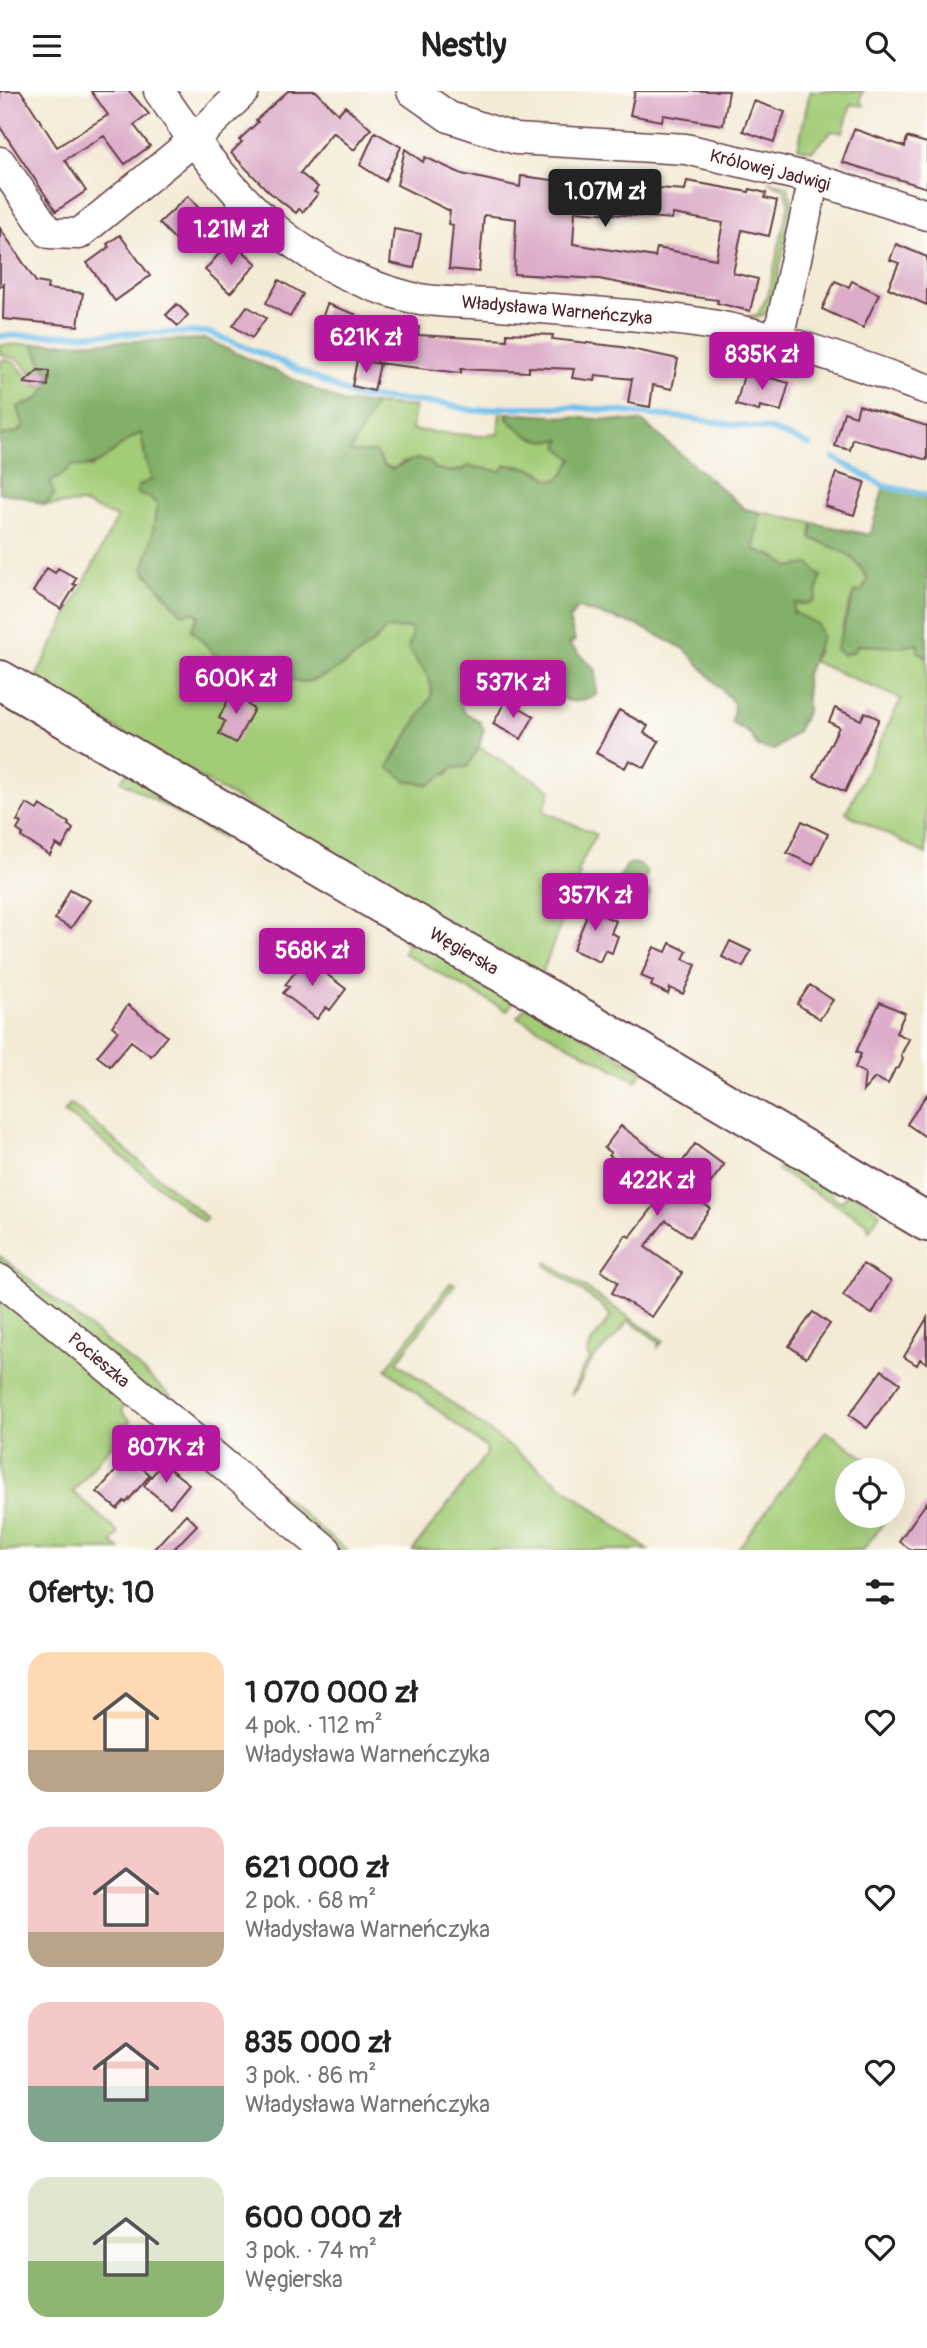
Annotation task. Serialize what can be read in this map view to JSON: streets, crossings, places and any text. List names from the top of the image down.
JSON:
{
  "streets": {
    "main road": ["Węgierska"],
    "street": ["Królowej Jadwigi", "Władysława Warneńczyka", "Pocieszka"]
  },
  "page": {
    "header": "Nestly",
    "price": [
      "1.07M zł",
      "1.21M zł",
      "621K zł",
      "835K zł",
      "600K zł",
      "537K zł",
      "357K zł",
      "568K zł",
      "422K zł",
      "807K zł"
    ],
    "heading": "Oferty: 10",
    "list": [
      {
        "name": "1 070 000 zł",
        "note": "4 pok. · 112 m² · Władysława Warneńczyka"
      },
      {
        "name": "621 000 zł",
        "note": "2 pok. · 68 m² · Władysława Warneńczyka"
      },
      {
        "name": "835 000 zł",
        "note": "3 pok. · 86 m² · Władysława Warneńczyka"
      },
      {
        "name": "600 000 zł",
        "note": "3 pok. · 74 m² · Węgierska"
      }
    ]
  }
}
